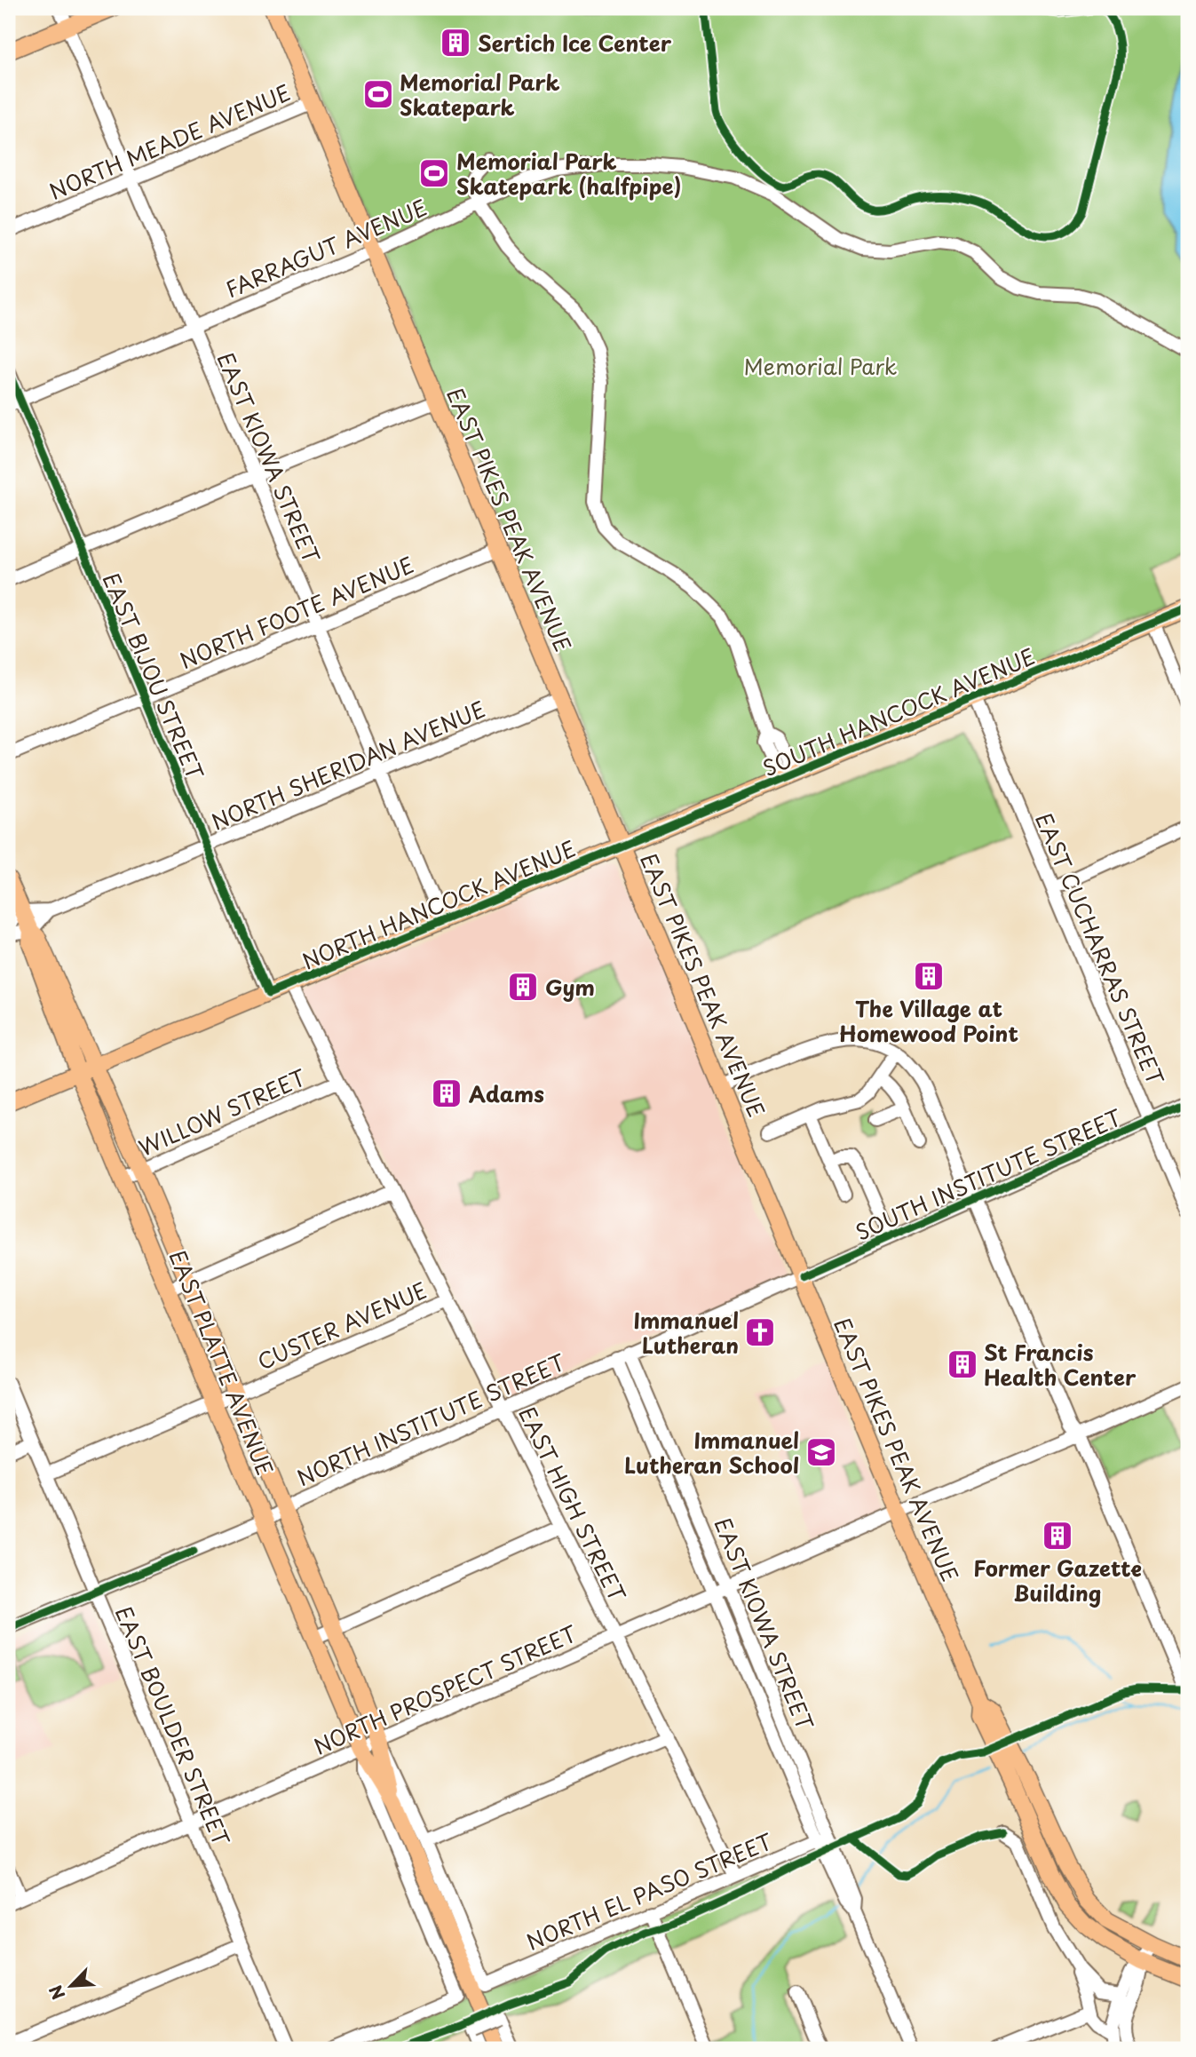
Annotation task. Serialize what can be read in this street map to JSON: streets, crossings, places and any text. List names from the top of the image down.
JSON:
{
  "streets": {
    "main road": [
      "EAST PIKES PEAK AVENUE",
      "SOUTH HANCOCK AVENUE",
      "NORTH HANCOCK AVENUE",
      "EAST PLATTE AVENUE"
    ],
    "street": [
      "NORTH MEADE AVENUE",
      "FARRAGUT AVENUE",
      "EAST KIOWA STREET",
      "NORTH FOOTE AVENUE",
      "EAST BIJOU STREET",
      "NORTH SHERIDAN AVENUE",
      "EAST CUCHARRAS STREET",
      "WILLOW STREET",
      "SOUTH INSTITUTE STREET",
      "CUSTER AVENUE",
      "NORTH INSTITUTE STREET",
      "EAST HIGH STREET",
      "NORTH PROSPECT STREET",
      "EAST BOULDER STREET",
      "NORTH EL PASO STREET"
    ]
  },
  "crossings": [
    ["NORTH MEADE AVENUE", "EAST KIOWA STREET"],
    ["NORTH MEADE AVENUE", "EAST PIKES PEAK AVENUE"],
    ["FARRAGUT AVENUE", "EAST KIOWA STREET"],
    ["FARRAGUT AVENUE", "EAST PIKES PEAK AVENUE"],
    ["FARRAGUT AVENUE", "EAST BIJOU STREET"],
    ["EAST KIOWA STREET", "NORTH FOOTE AVENUE"],
    ["EAST KIOWA STREET", "NORTH SHERIDAN AVENUE"],
    ["EAST KIOWA STREET", "NORTH HANCOCK AVENUE"],
    ["EAST KIOWA STREET", "NORTH INSTITUTE STREET"],
    ["EAST KIOWA STREET", "NORTH PROSPECT STREET"],
    ["EAST KIOWA STREET", "NORTH EL PASO STREET"],
    ["EAST PIKES PEAK AVENUE", "NORTH FOOTE AVENUE"],
    ["EAST PIKES PEAK AVENUE", "SOUTH HANCOCK AVENUE"],
    ["EAST PIKES PEAK AVENUE", "NORTH SHERIDAN AVENUE"],
    ["EAST PIKES PEAK AVENUE", "NORTH HANCOCK AVENUE"],
    ["EAST PIKES PEAK AVENUE", "SOUTH INSTITUTE STREET"],
    ["EAST PIKES PEAK AVENUE", "NORTH INSTITUTE STREET"],
    ["EAST PIKES PEAK AVENUE", "NORTH PROSPECT STREET"],
    ["NORTH FOOTE AVENUE", "EAST BIJOU STREET"],
    ["EAST BIJOU STREET", "NORTH SHERIDAN AVENUE"],
    ["EAST BIJOU STREET", "NORTH HANCOCK AVENUE"],
    ["SOUTH HANCOCK AVENUE", "NORTH HANCOCK AVENUE"],
    ["SOUTH HANCOCK AVENUE", "EAST CUCHARRAS STREET"],
    ["NORTH SHERIDAN AVENUE", "EAST PLATTE AVENUE"],
    ["NORTH HANCOCK AVENUE", "EAST PLATTE AVENUE"],
    ["NORTH HANCOCK AVENUE", "EAST HIGH STREET"],
    ["EAST CUCHARRAS STREET", "SOUTH INSTITUTE STREET"],
    ["WILLOW STREET", "EAST PLATTE AVENUE"],
    ["WILLOW STREET", "EAST HIGH STREET"],
    ["SOUTH INSTITUTE STREET", "NORTH INSTITUTE STREET"],
    ["CUSTER AVENUE", "EAST PLATTE AVENUE"],
    ["CUSTER AVENUE", "EAST HIGH STREET"],
    ["CUSTER AVENUE", "EAST BOULDER STREET"],
    ["EAST PLATTE AVENUE", "NORTH INSTITUTE STREET"],
    ["EAST PLATTE AVENUE", "NORTH PROSPECT STREET"],
    ["NORTH INSTITUTE STREET", "EAST HIGH STREET"],
    ["NORTH INSTITUTE STREET", "EAST BOULDER STREET"],
    ["EAST HIGH STREET", "NORTH PROSPECT STREET"],
    ["EAST HIGH STREET", "NORTH EL PASO STREET"],
    ["NORTH PROSPECT STREET", "EAST BOULDER STREET"]
  ],
  "parks": ["Memorial Park"],
  "places": {
    "building": [
      "Sertich Ice Center",
      "The Village at Homewood Point",
      "Gym",
      "Adams",
      "St Francis Health Center",
      "Former Gazette Building"
    ],
    "sports": ["Memorial Park Skatepark", "Memorial Park Skatepark (halfpipe)"],
    "church": ["Immanuel Lutheran"],
    "school or university": ["Immanuel Lutheran School"]
  },
  "north": "bottom left"
}
